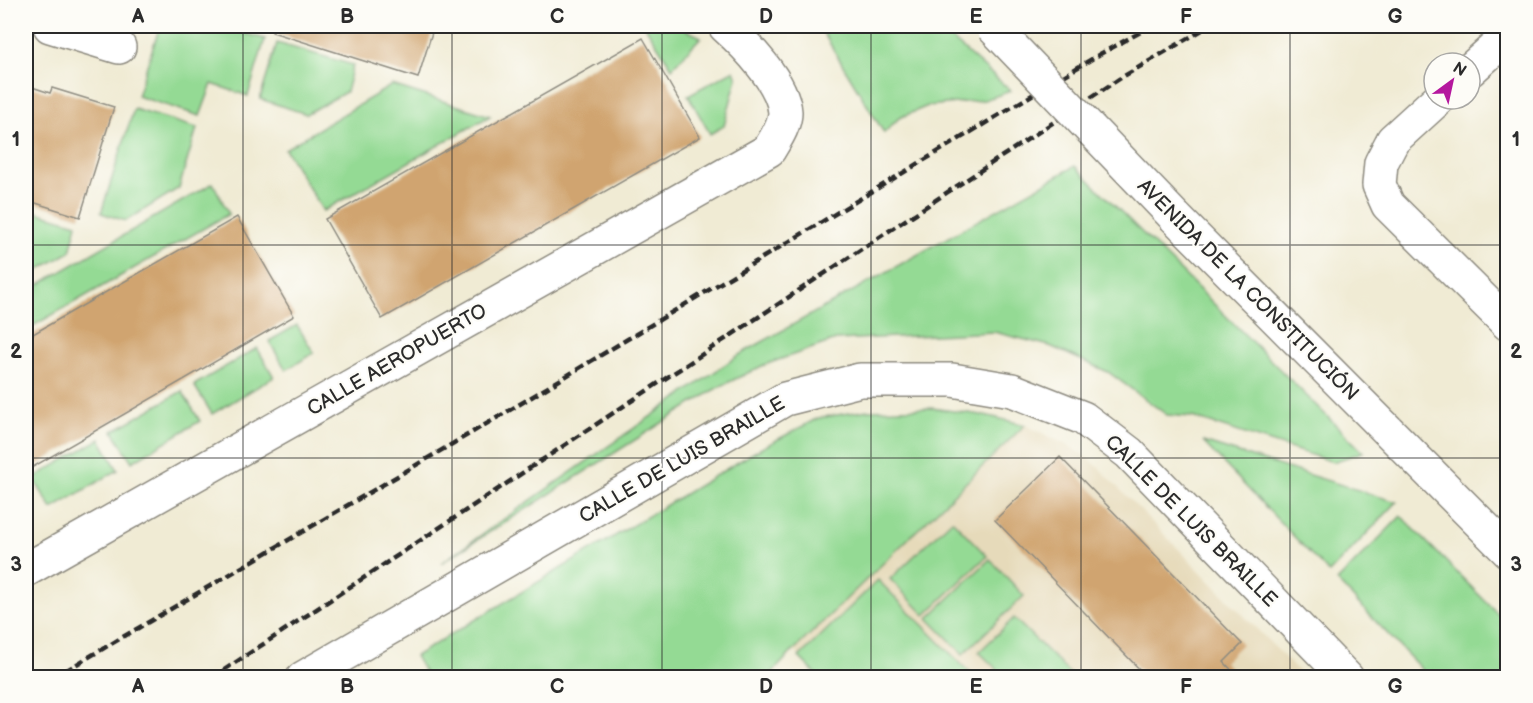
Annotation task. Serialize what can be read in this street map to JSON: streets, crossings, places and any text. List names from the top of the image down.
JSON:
{
  "streets": {
    "street": ["AVENIDA DE LA CONSTITUCIÓN", "CALLE AEROPUERTO", "CALLE DE LUIS BRAILLE"]
  },
  "north": "top right",
  "grid": {
    "columns": [
      "A",
      "B",
      "C",
      "D",
      "E",
      "F",
      "G"
    ],
    "rows": ["1", "2", "3"]
  }
}
